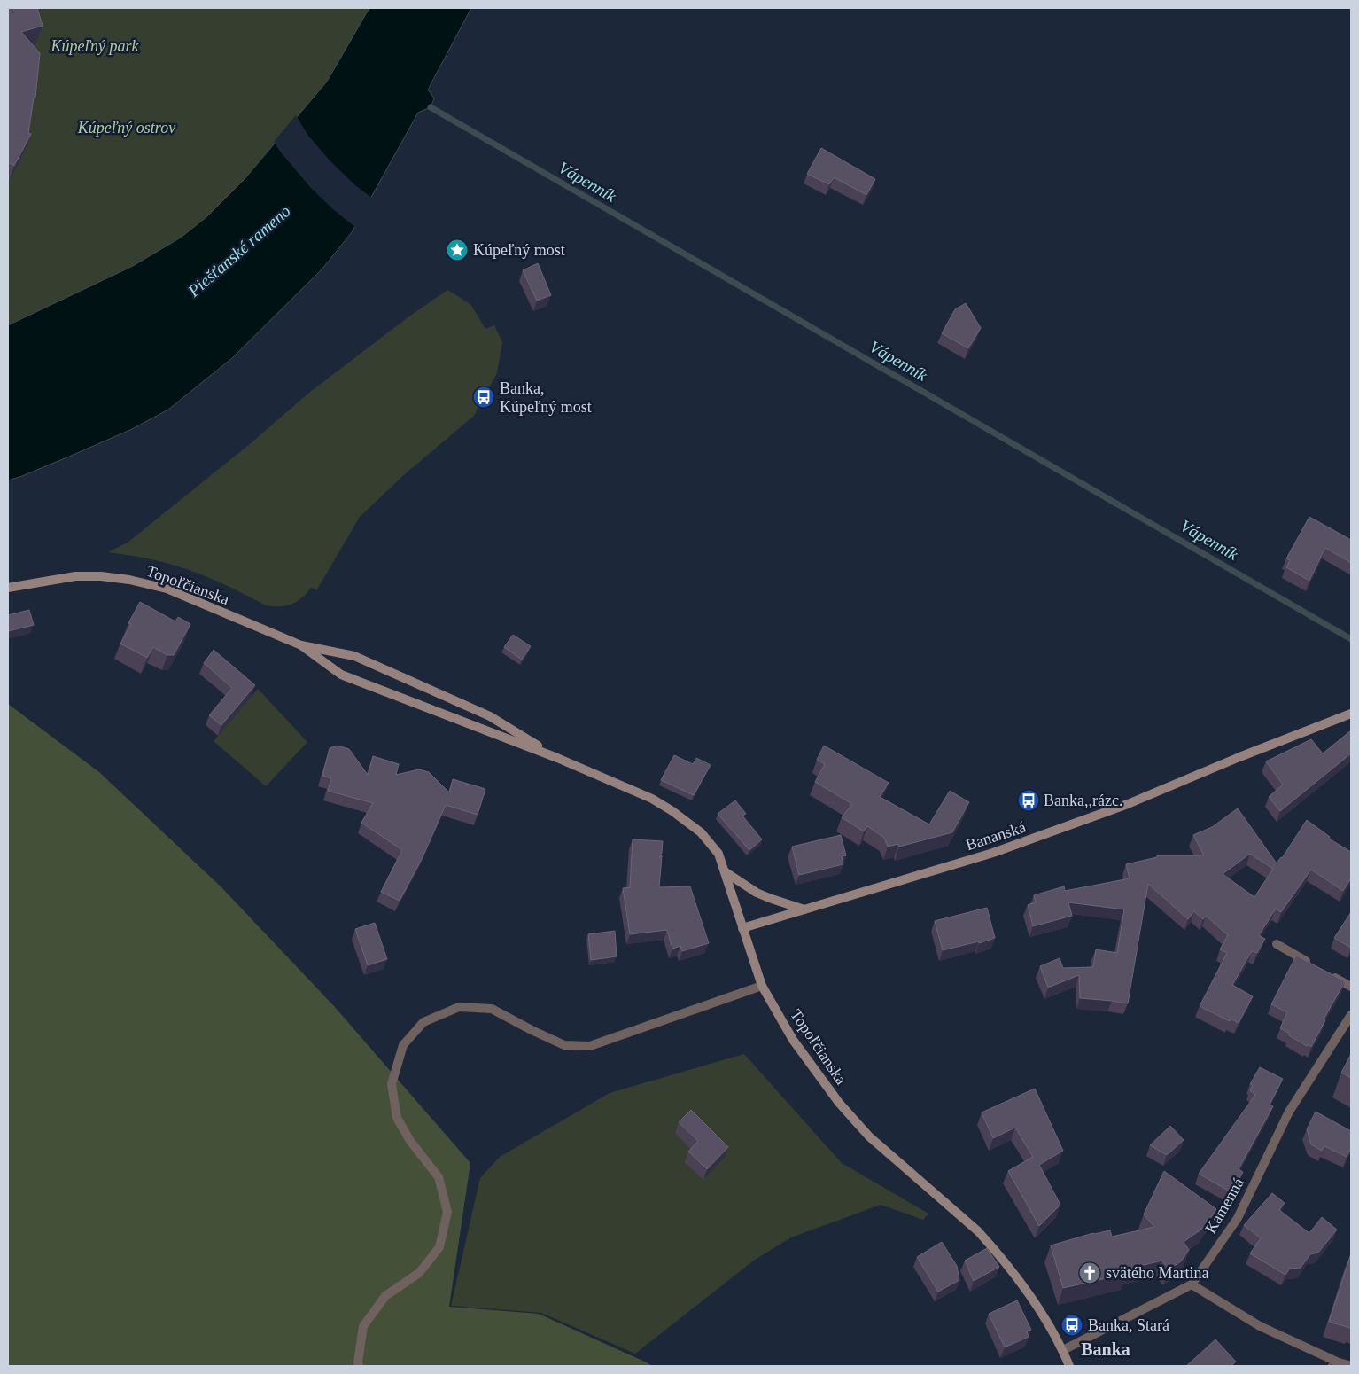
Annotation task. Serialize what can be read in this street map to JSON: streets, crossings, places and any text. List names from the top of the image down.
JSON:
{
  "streets": {
    "main road": ["Topoľčianska", "Bananská"],
    "street": ["Kamenná"]
  },
  "crossings": [
    ["Topoľčianska", "Bananská"],
    ["Topoľčianska", "Kamenná"]
  ],
  "districts": ["Banka"],
  "water": ["Vápenník", "Piešťanské rameno"],
  "parks": ["Kúpeľný park", "Kúpeľný ostrov"],
  "places": {
    "place": ["Kúpeľný most"],
    "bus stop": ["Banka, Kúpeľný most", "Banka,,rázc.", "Banka, Stará"],
    "church": ["svätého Martina"]
  }
}
